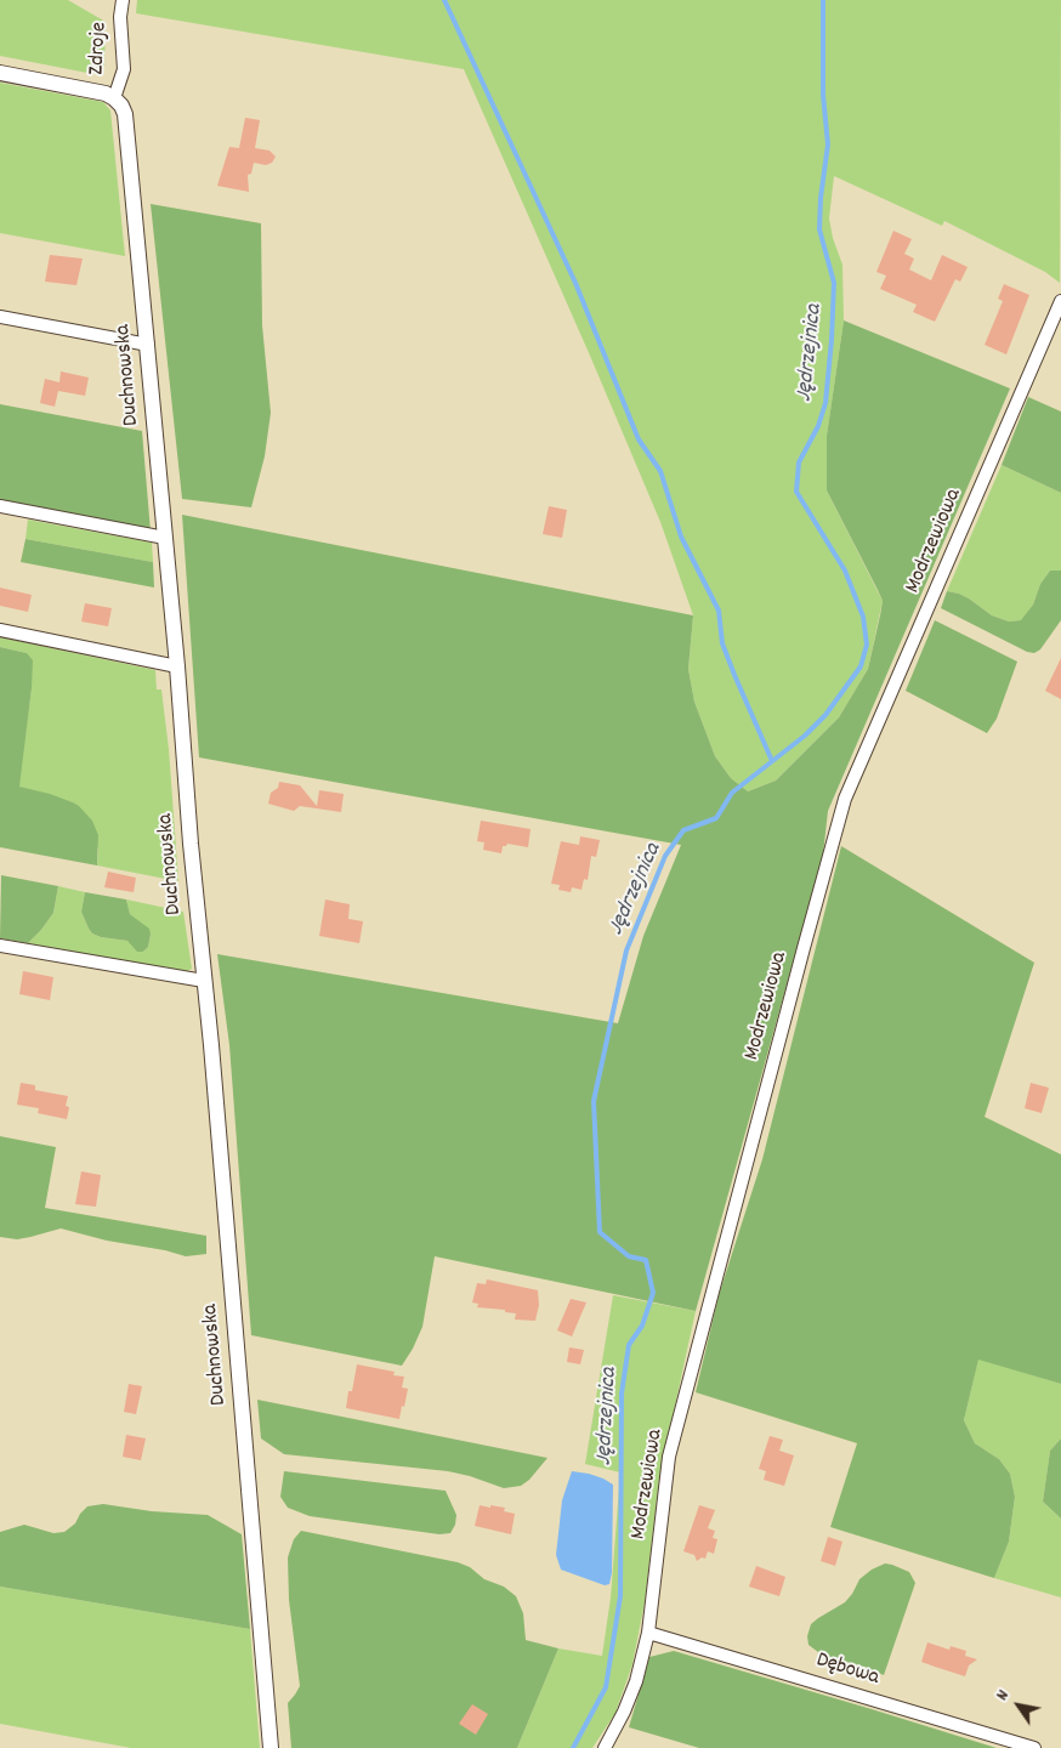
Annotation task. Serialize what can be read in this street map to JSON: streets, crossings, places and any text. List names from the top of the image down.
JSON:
{
  "streets": {
    "street": [
      "Zdroje",
      "Duchnowska",
      "Modrzewiowa",
      "Dębowa"
    ]
  },
  "crossings": [
    ["Zdroje", "Duchnowska"],
    ["Modrzewiowa", "Dębowa"]
  ],
  "water": ["Jędrzejnica"],
  "north": "top left"
}
